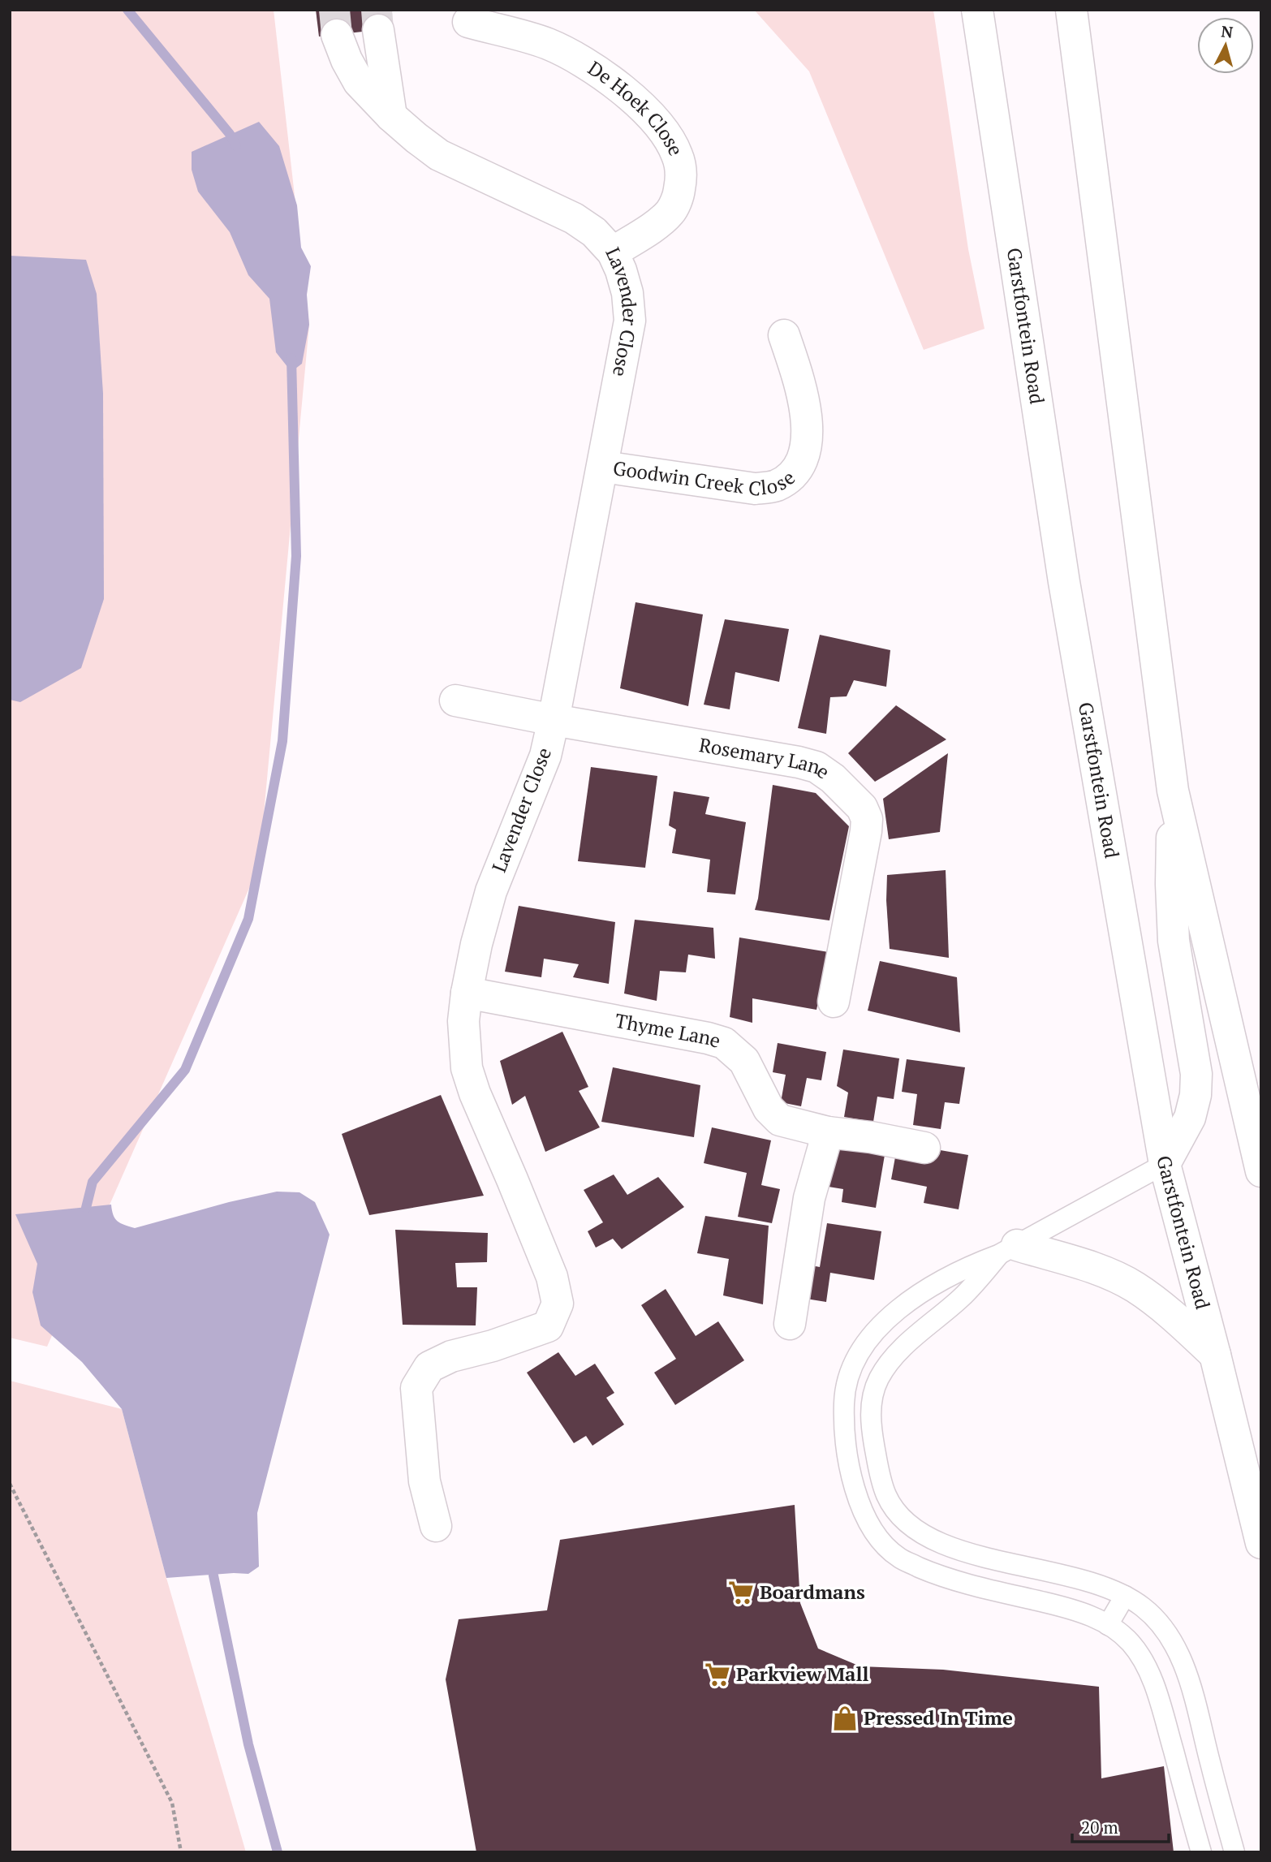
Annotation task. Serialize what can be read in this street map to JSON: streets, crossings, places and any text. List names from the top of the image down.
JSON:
{
  "streets": {
    "street": [
      "De Hoek Close",
      "Lavender Close",
      "Garstfontein Road",
      "Goodwin Creek Close",
      "Rosemary Lane",
      "Thyme Lane"
    ]
  },
  "crossings": [
    ["De Hoek Close", "Lavender Close"],
    ["Lavender Close", "Goodwin Creek Close"],
    ["Lavender Close", "Rosemary Lane"],
    ["Lavender Close", "Thyme Lane"]
  ],
  "places": {
    "supermarket": ["Boardmans", "Parkview Mall"],
    "shop": ["Pressed In Time"]
  },
  "scale_bar": "20 m",
  "north": "top"
}
